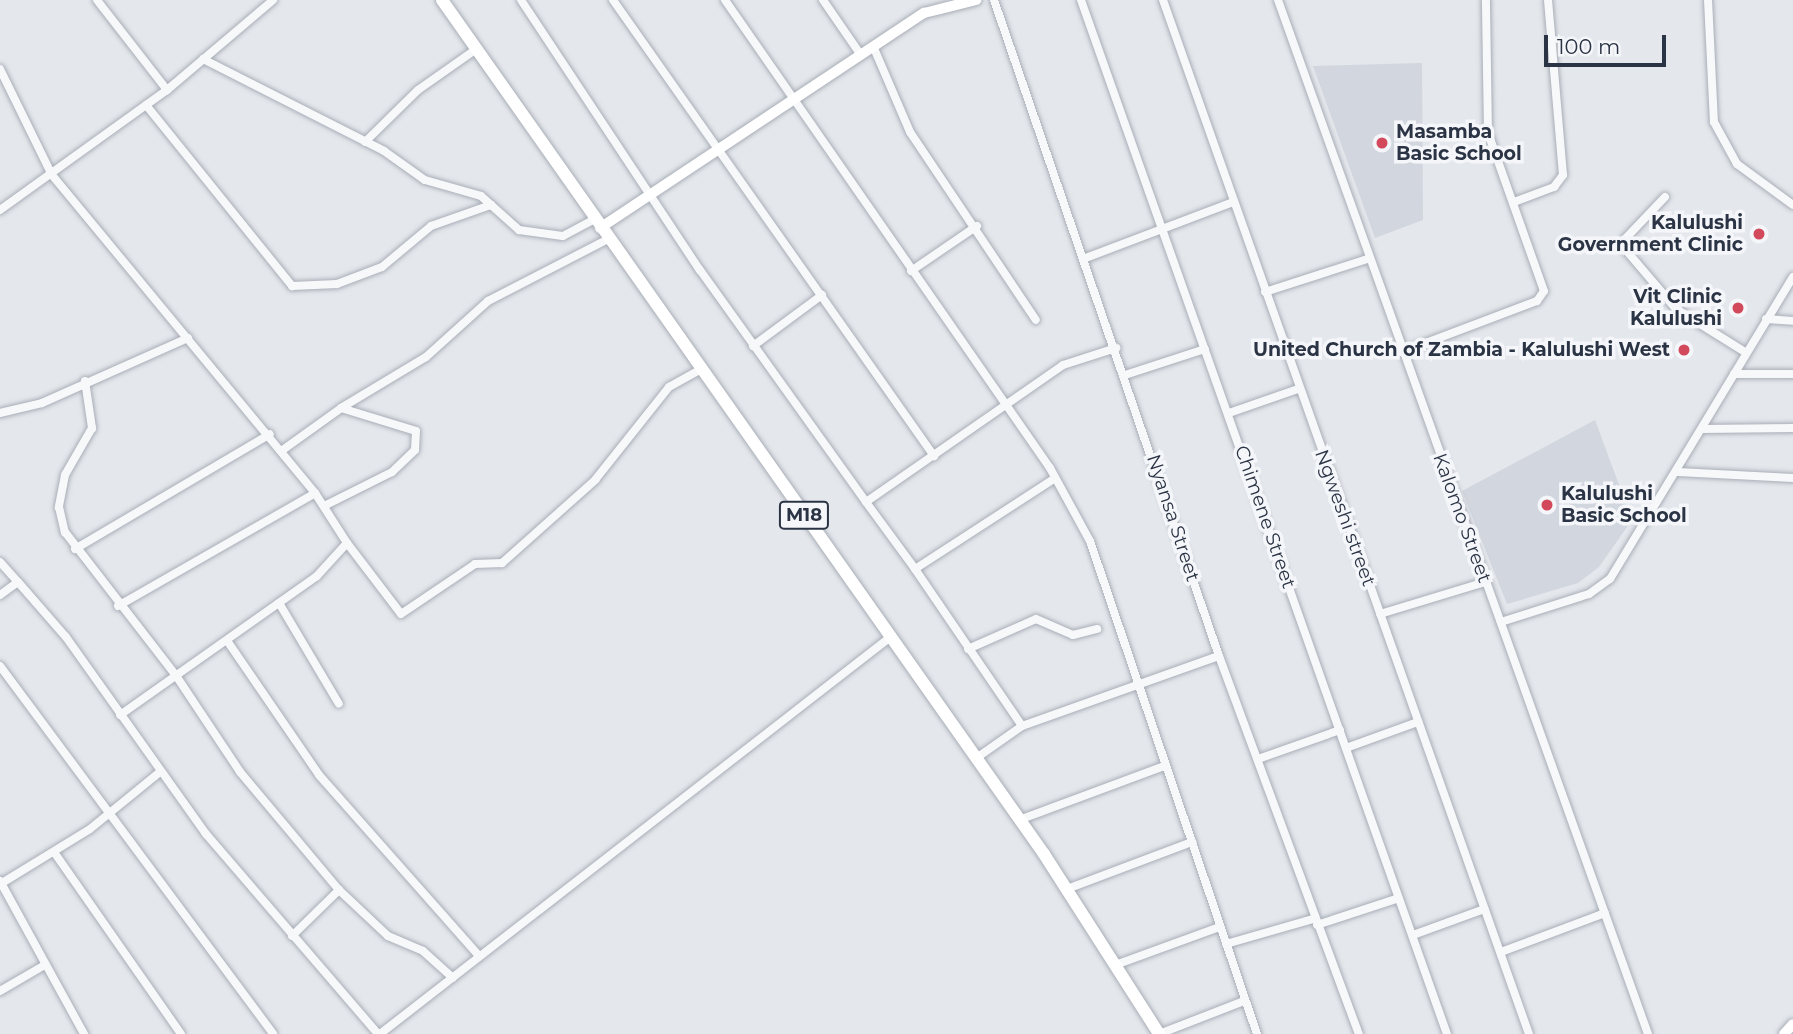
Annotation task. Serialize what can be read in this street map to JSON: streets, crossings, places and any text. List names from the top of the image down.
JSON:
{
  "streets": {
    "main road": ["M18"],
    "street": [
      "Chimene Street",
      "Nyansa Street",
      "Ngweshi street",
      "Kalomo Street"
    ]
  },
  "places": [
    "Masamba Basic School",
    "Kalulushi Government Clinic",
    "Vit Clinic Kalulushi",
    "United Church of Zambia - Kalulushi West",
    "Kalulushi Basic School"
  ],
  "scale_bar": "100 m"
}
